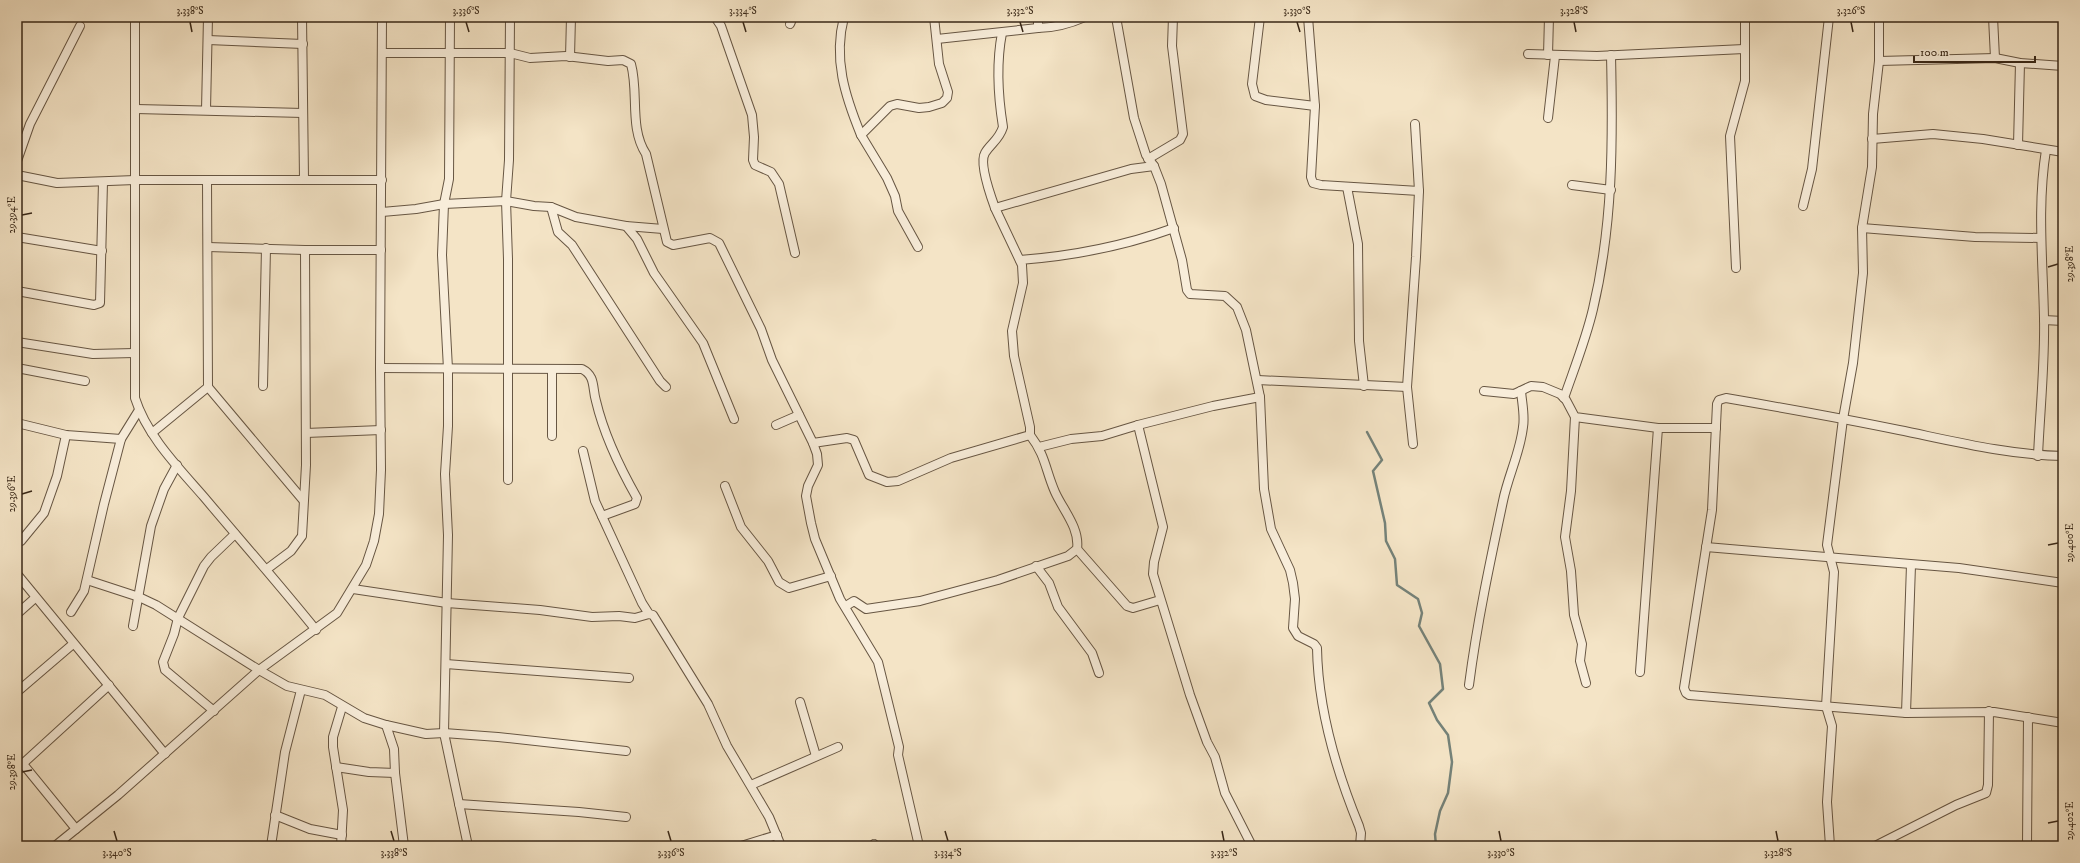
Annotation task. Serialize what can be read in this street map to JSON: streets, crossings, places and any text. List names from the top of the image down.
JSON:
{
  "scale_bar": "100 m",
  "coordinates": [
    "3.338°S",
    "3.336°S",
    "3.334°S",
    "3.332°S",
    "3.330°S",
    "3.328°S",
    "3.326°S",
    "29.394°E",
    "29.398°E",
    "29.396°E",
    "29.400°E",
    "29.402°E",
    "3.340°S"
  ]
}
